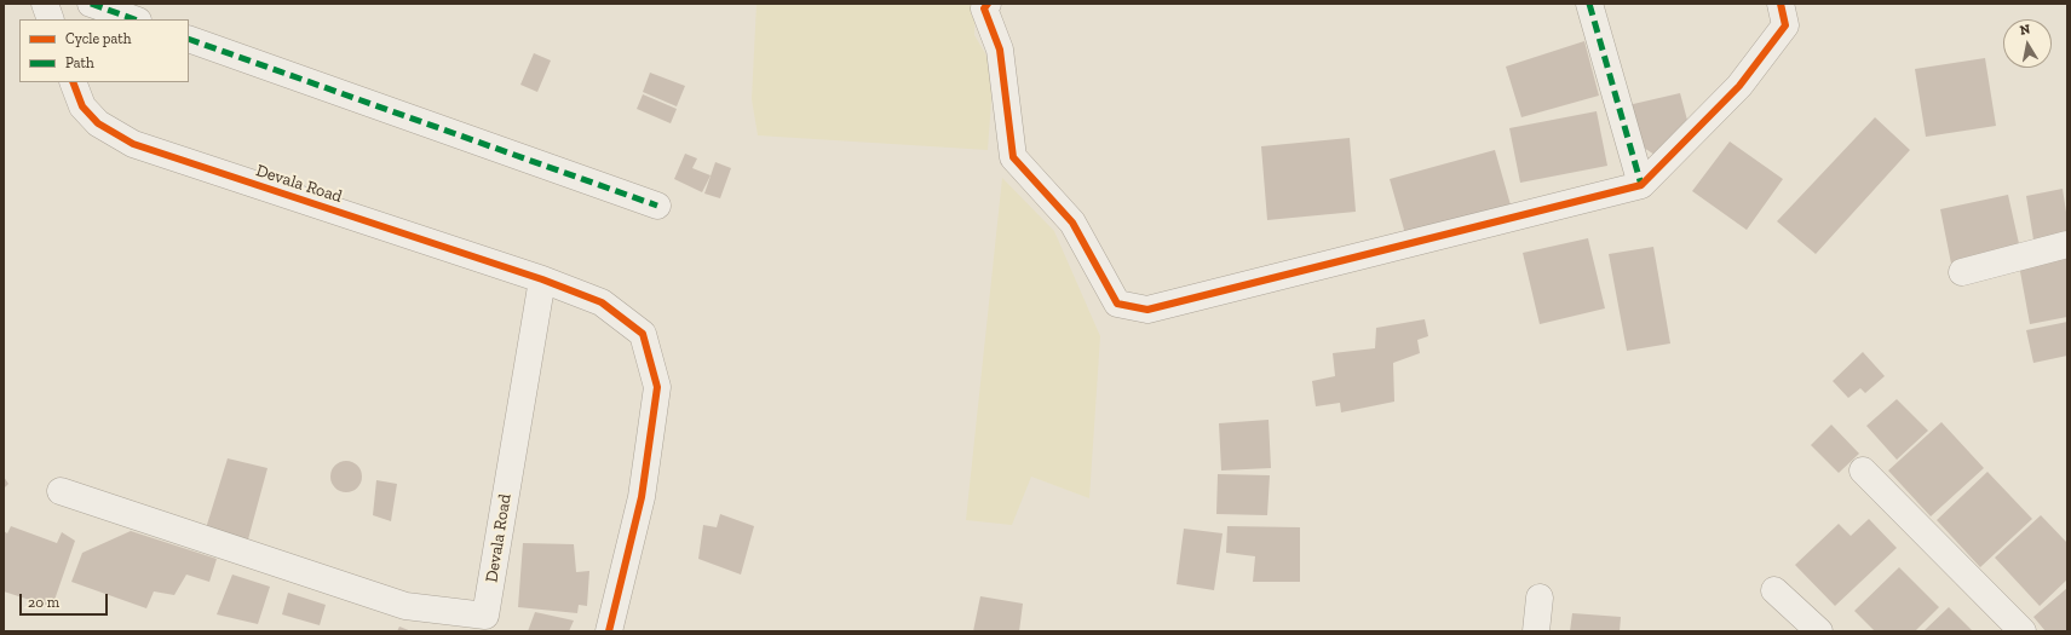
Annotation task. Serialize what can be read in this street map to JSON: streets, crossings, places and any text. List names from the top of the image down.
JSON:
{
  "streets": {
    "street": ["Devala Road"]
  },
  "legend": ["Cycle path", "Path"],
  "scale_bar": "20 m",
  "north": "top"
}
